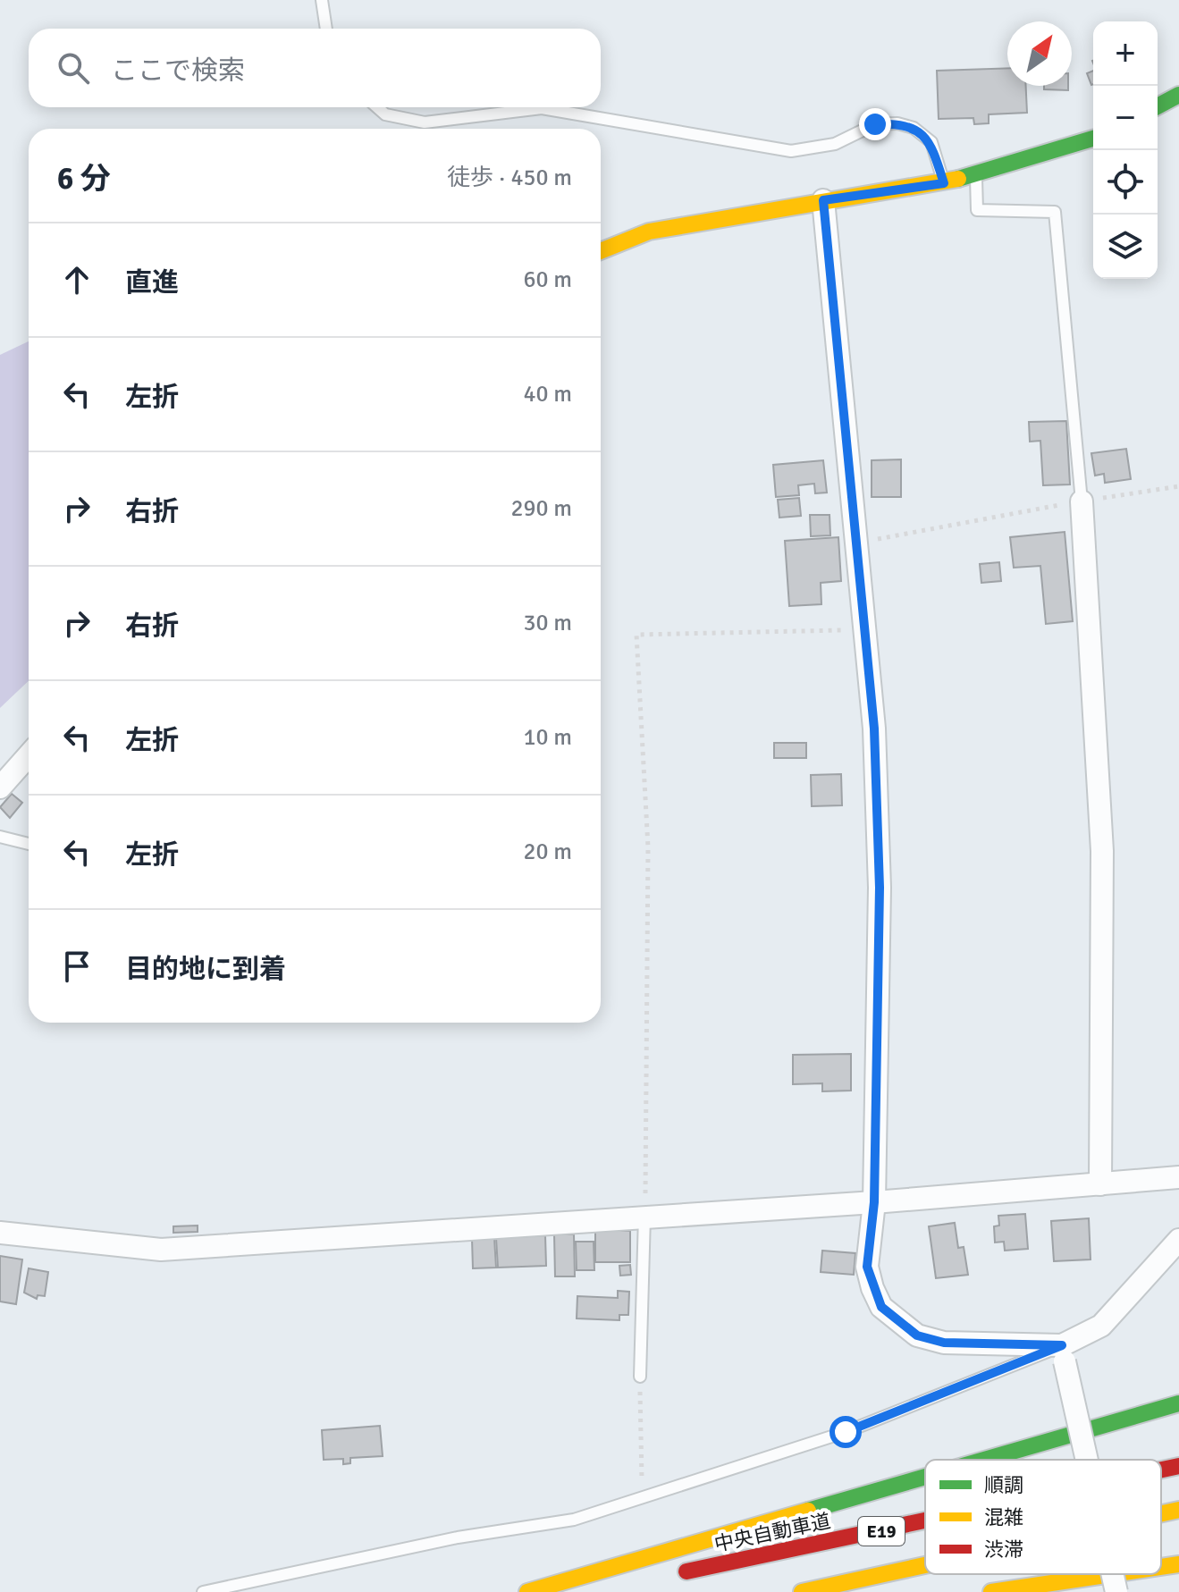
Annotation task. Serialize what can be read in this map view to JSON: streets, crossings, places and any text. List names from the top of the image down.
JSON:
{
  "streets": {
    "main road": ["E19", "中央自動車道"]
  },
  "legend": ["順調", "混雑", "渋滞"],
  "north": "top right",
  "page": {
    "map_buttons": ["+", "−"],
    "search": "ここで検索",
    "heading": ["6 分", "徒歩 · 450 m"],
    "list": [
      ["直進", "60 m"],
      ["左折", "40 m"],
      ["右折", "290 m"],
      ["右折", "30 m"],
      ["左折", "10 m"],
      ["左折", "20 m"],
      "目的地に到着"
    ]
  }
}
